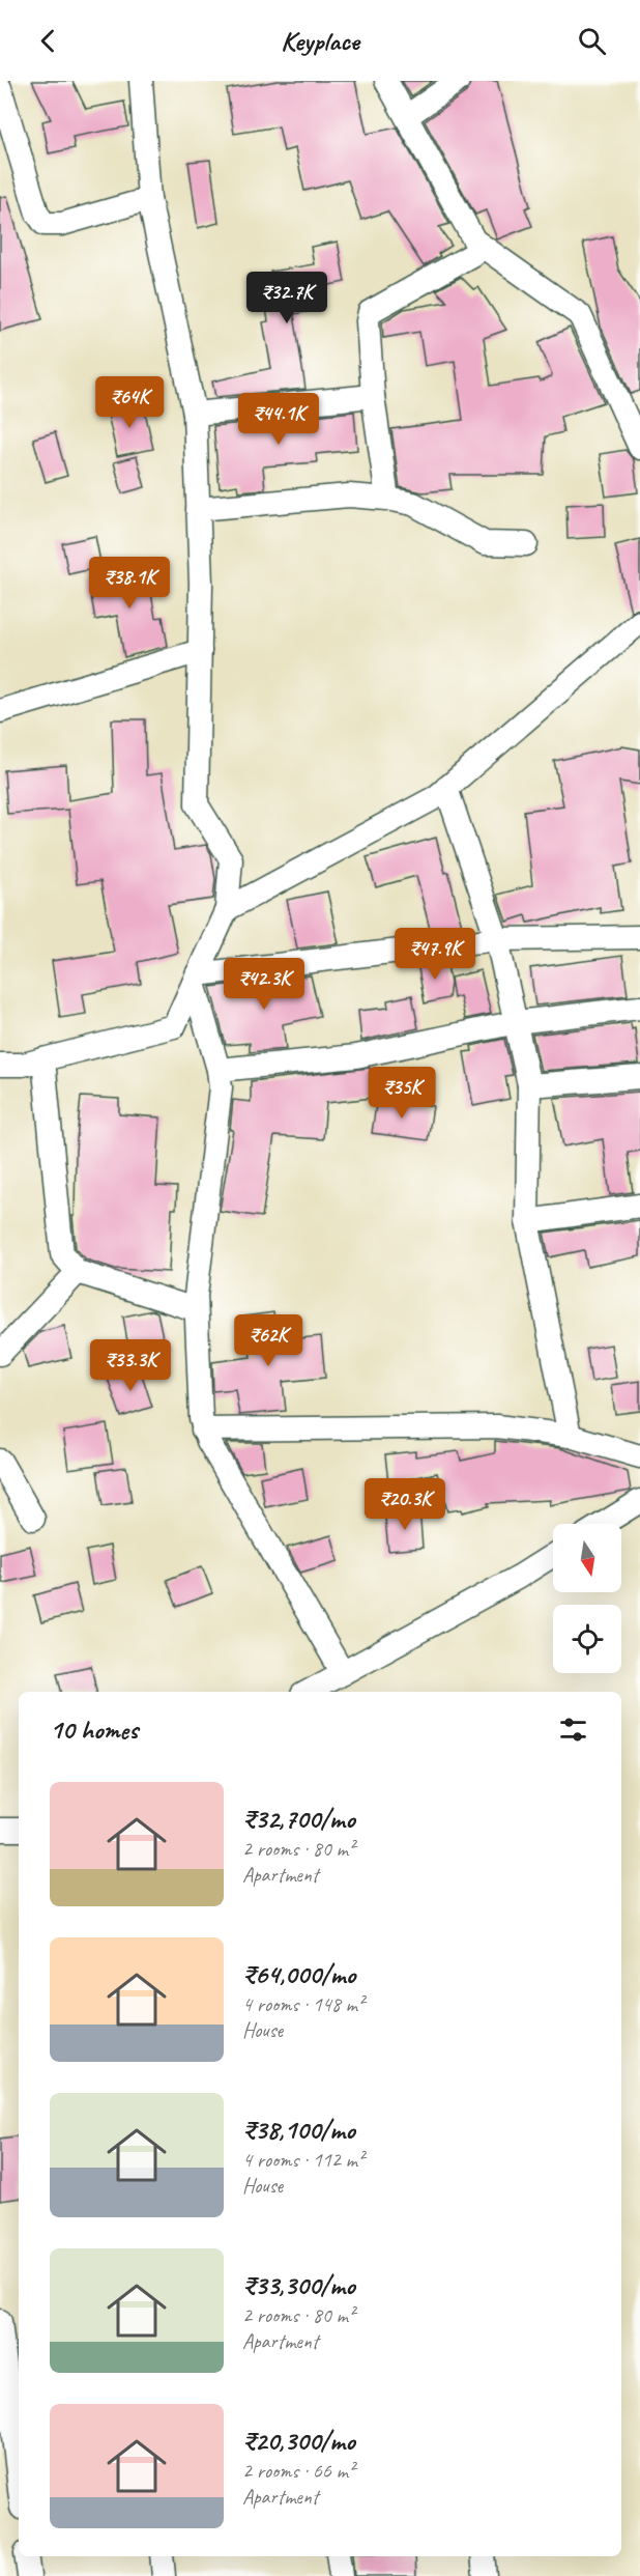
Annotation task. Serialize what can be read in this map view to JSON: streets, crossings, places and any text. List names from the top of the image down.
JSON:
{
  "north": "bottom",
  "page": {
    "header": "Keyplace",
    "price": [
      "₹32.7K",
      "₹64K",
      "₹44.1K",
      "₹38.1K",
      "₹47.9K",
      "₹42.3K",
      "₹35K",
      "₹62K",
      "₹33.3K",
      "₹20.3K"
    ],
    "heading": "10 homes",
    "list": [
      {
        "name": "₹32,700/mo",
        "note": "2 rooms · 80 m² · Apartment"
      },
      {
        "name": "₹64,000/mo",
        "note": "4 rooms · 148 m² · House"
      },
      {
        "name": "₹38,100/mo",
        "note": "4 rooms · 112 m² · House"
      },
      {
        "name": "₹33,300/mo",
        "note": "2 rooms · 80 m² · Apartment"
      },
      {
        "name": "₹20,300/mo",
        "note": "2 rooms · 66 m² · Apartment"
      }
    ]
  }
}
